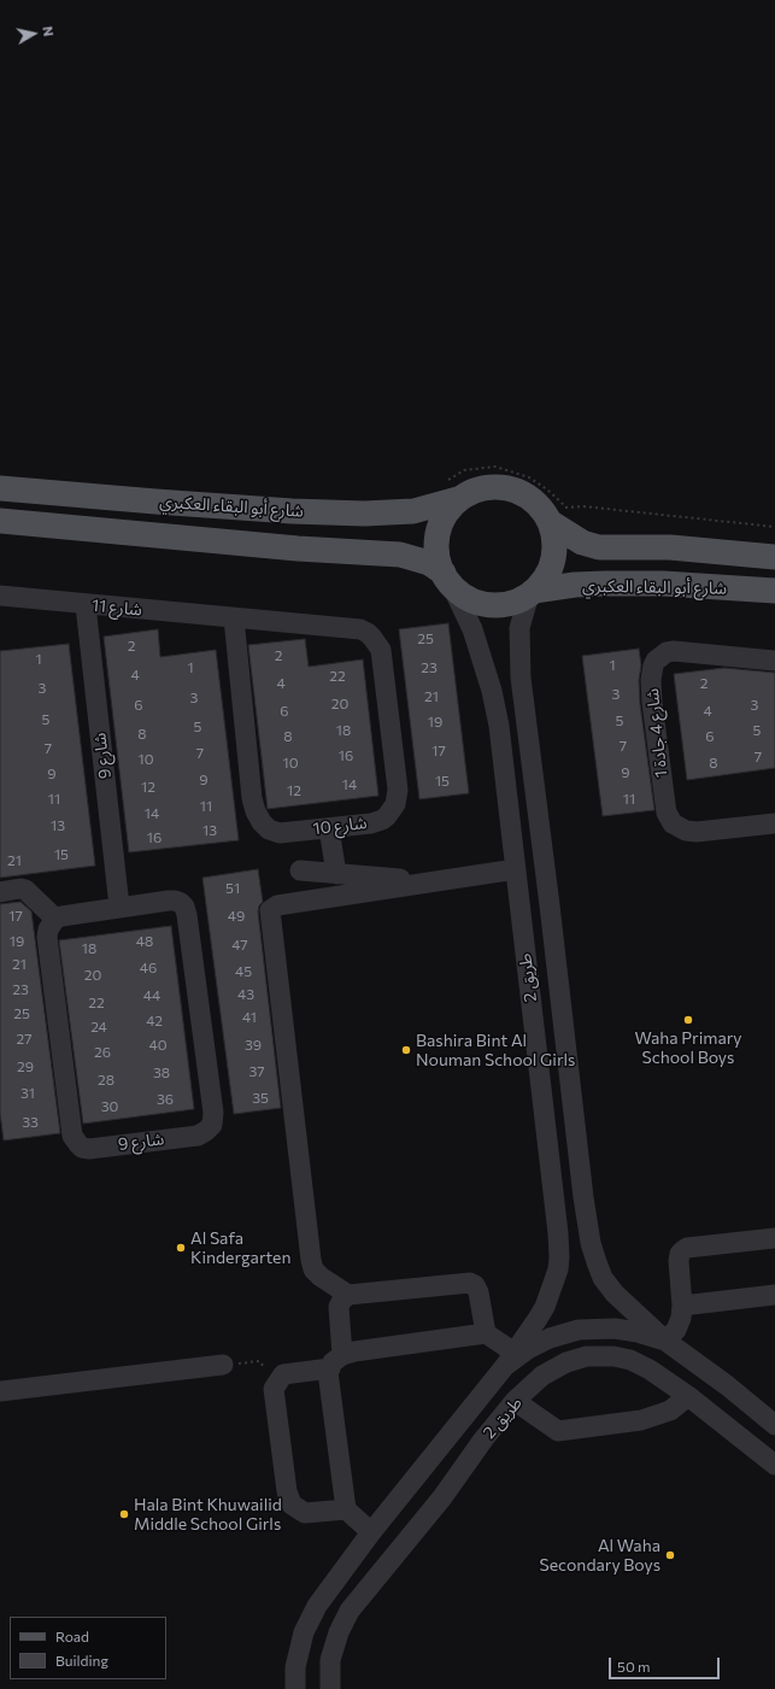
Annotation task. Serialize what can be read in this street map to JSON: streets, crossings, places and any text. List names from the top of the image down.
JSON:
{
  "streets": {
    "main road": ["شارع أبو البقاء العكبري"],
    "street": [
      "شارع 11",
      "شارع 4 جادة 1",
      "شارع 9",
      "شارع 10",
      "طريق 2"
    ]
  },
  "crossings": [
    ["شارع أبو البقاء العكبري", "طريق 2"],
    ["شارع 11", "شارع 9"],
    ["شارع 11", "شارع 10"]
  ],
  "places": [
    "Waha Primary School Boys",
    "Bashira Bint Al Nouman School Girls",
    "Al Safa Kindergarten",
    "Hala Bint Khuwailid Middle School Girls",
    "Al Waha Secondary Boys"
  ],
  "house_numbers": [
    "25",
    "2",
    "2",
    "1",
    "1",
    "1",
    "23",
    "4",
    "22",
    "4",
    "2",
    "3",
    "3",
    "21",
    "3",
    "20",
    "6",
    "3",
    "6",
    "4",
    "5",
    "5",
    "19",
    "5",
    "18",
    "5",
    "8",
    "8",
    "6",
    "7",
    "7",
    "17",
    "7",
    "16",
    "7",
    "10",
    "10",
    "8",
    "9",
    "9",
    "9",
    "15",
    "14",
    "12",
    "12",
    "11",
    "11",
    "11",
    "14",
    "13",
    "13",
    "16",
    "15",
    "21",
    "51",
    "17",
    "49",
    "19",
    "48",
    "47",
    "18",
    "21",
    "46",
    "45",
    "20",
    "23",
    "43",
    "44",
    "22",
    "25",
    "41",
    "42",
    "24",
    "27",
    "40",
    "39",
    "26",
    "29",
    "37",
    "38",
    "28",
    "31",
    "35",
    "36",
    "30",
    "33"
  ],
  "legend": ["Road", "Building"],
  "scale_bar": "50 m",
  "north": "right"
}
